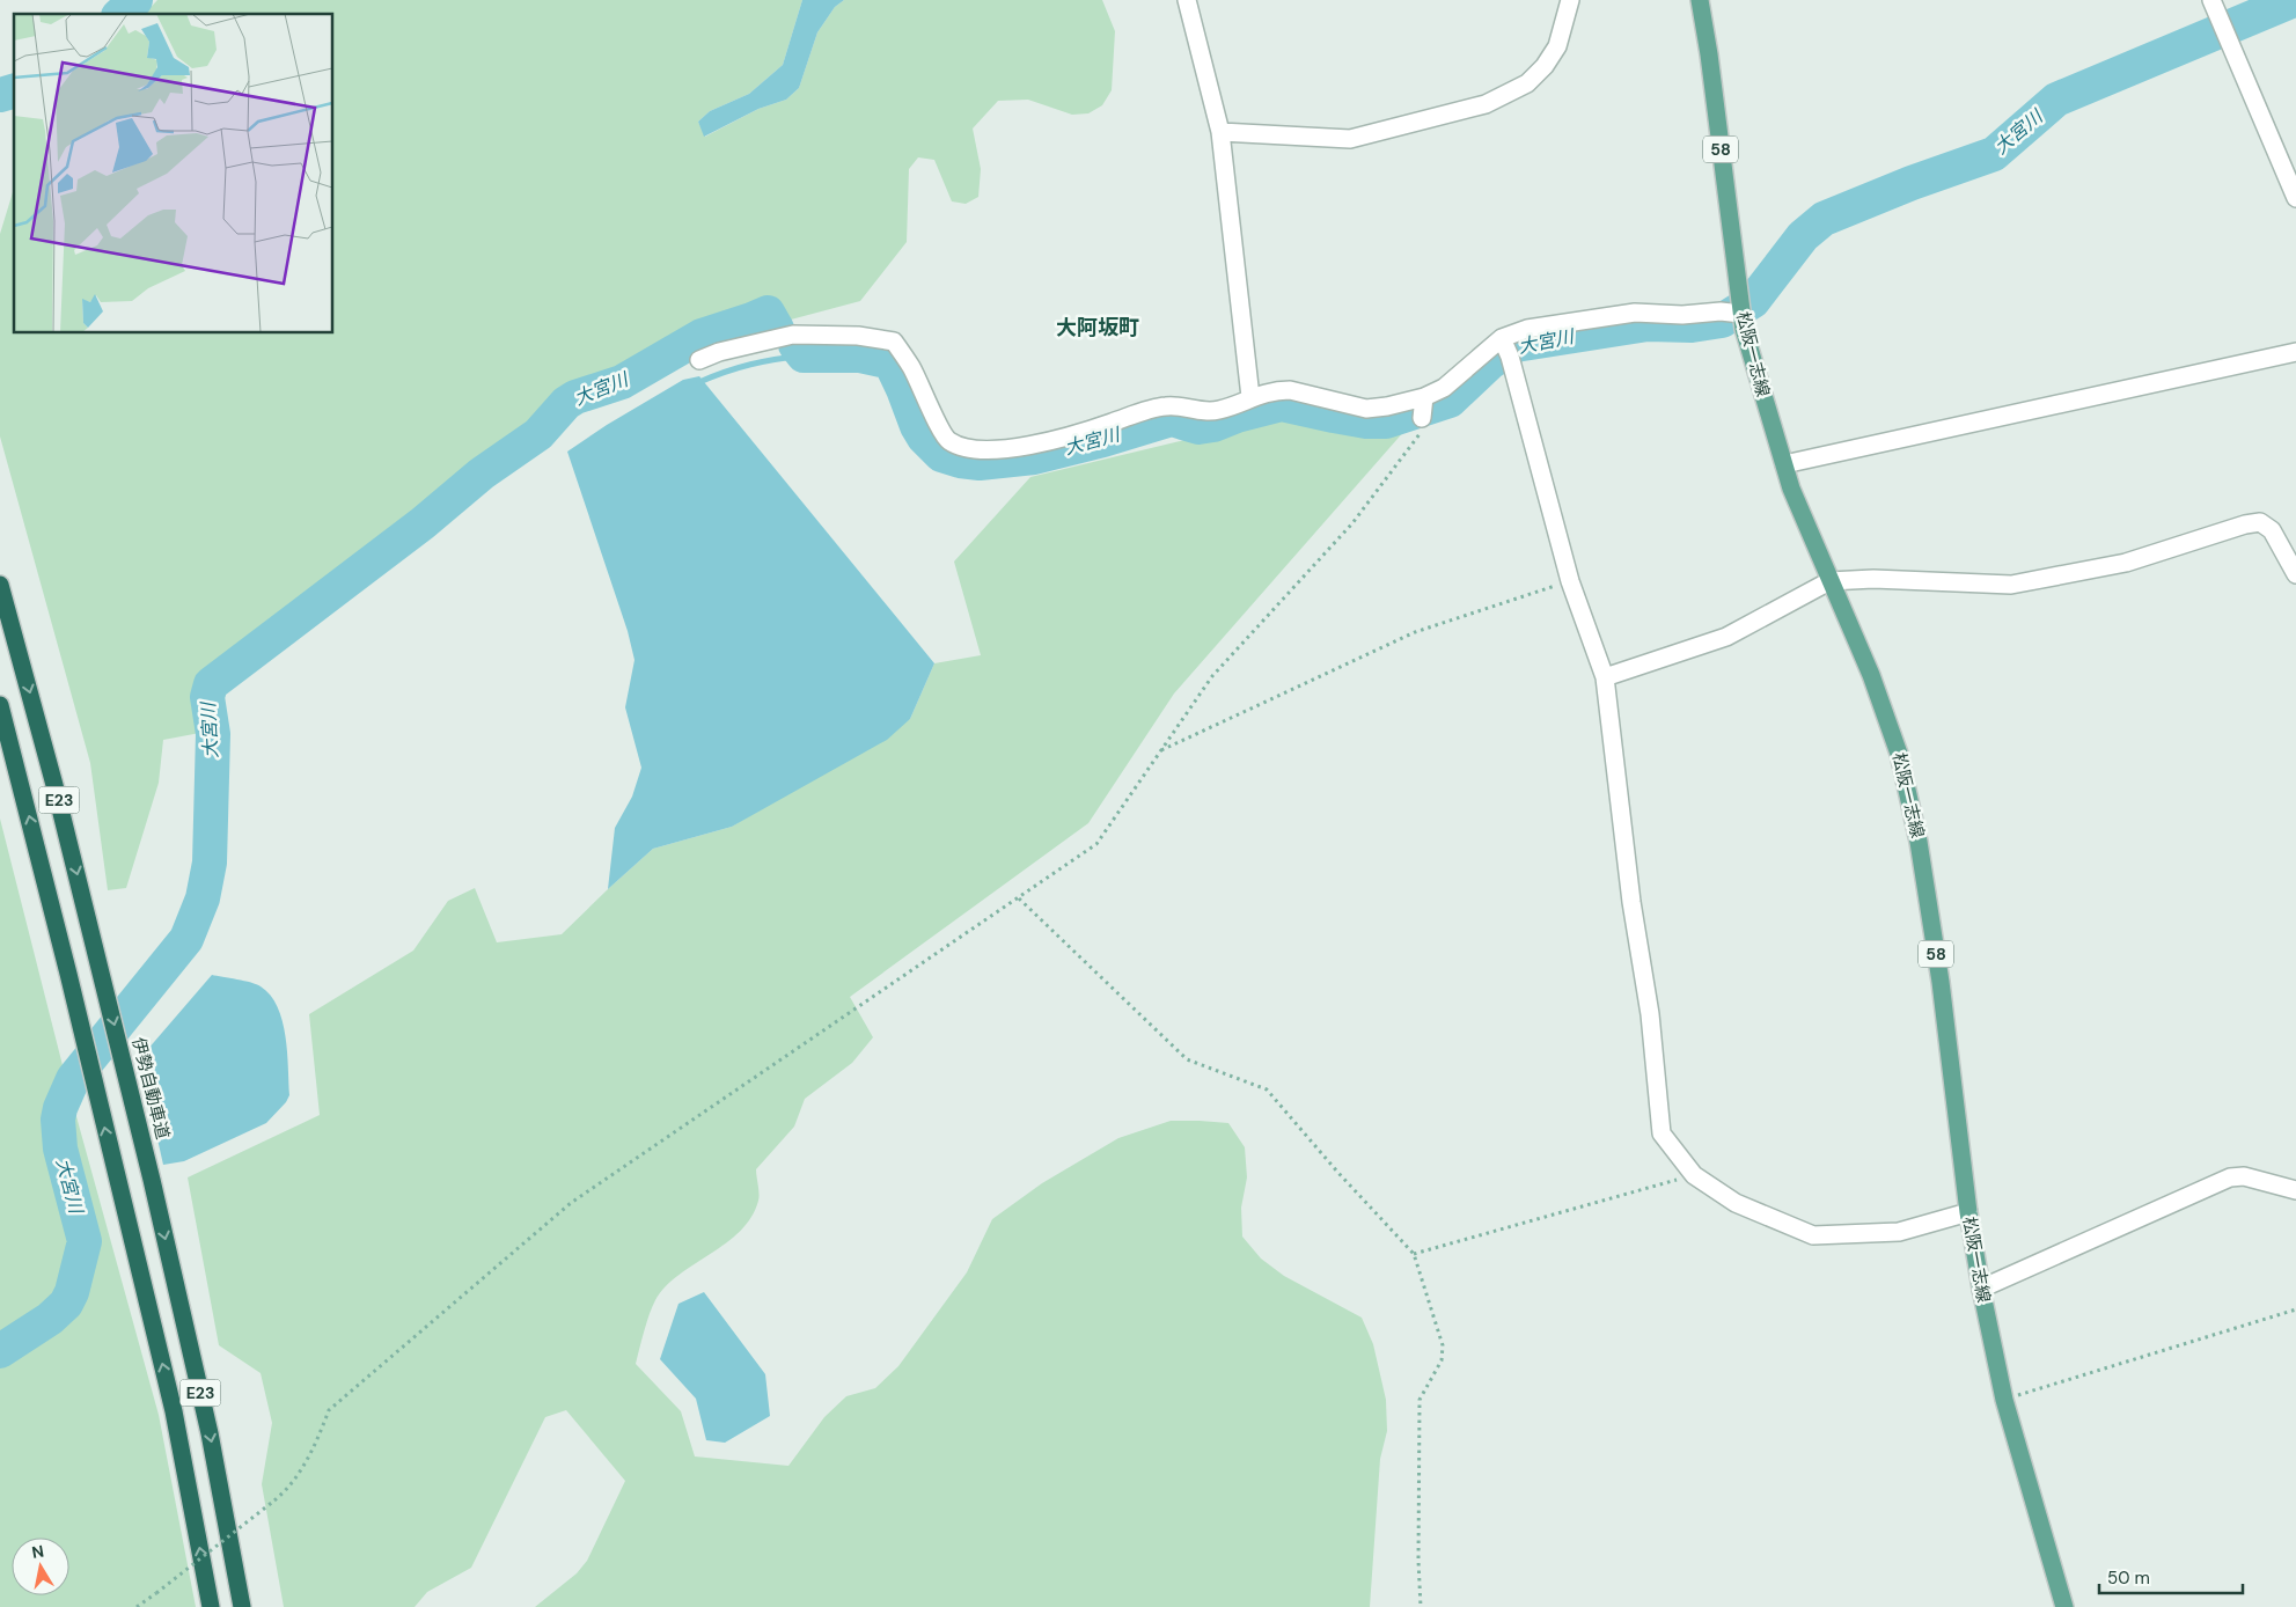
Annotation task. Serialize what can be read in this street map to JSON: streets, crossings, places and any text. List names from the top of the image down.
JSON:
{
  "streets": {
    "highway": ["E23", "伊勢自動車道"],
    "main road": ["58", "松阪一志線"]
  },
  "districts": ["大阿坂町"],
  "water": ["大宮川"],
  "scale_bar": "50 m",
  "north": "top"
}
